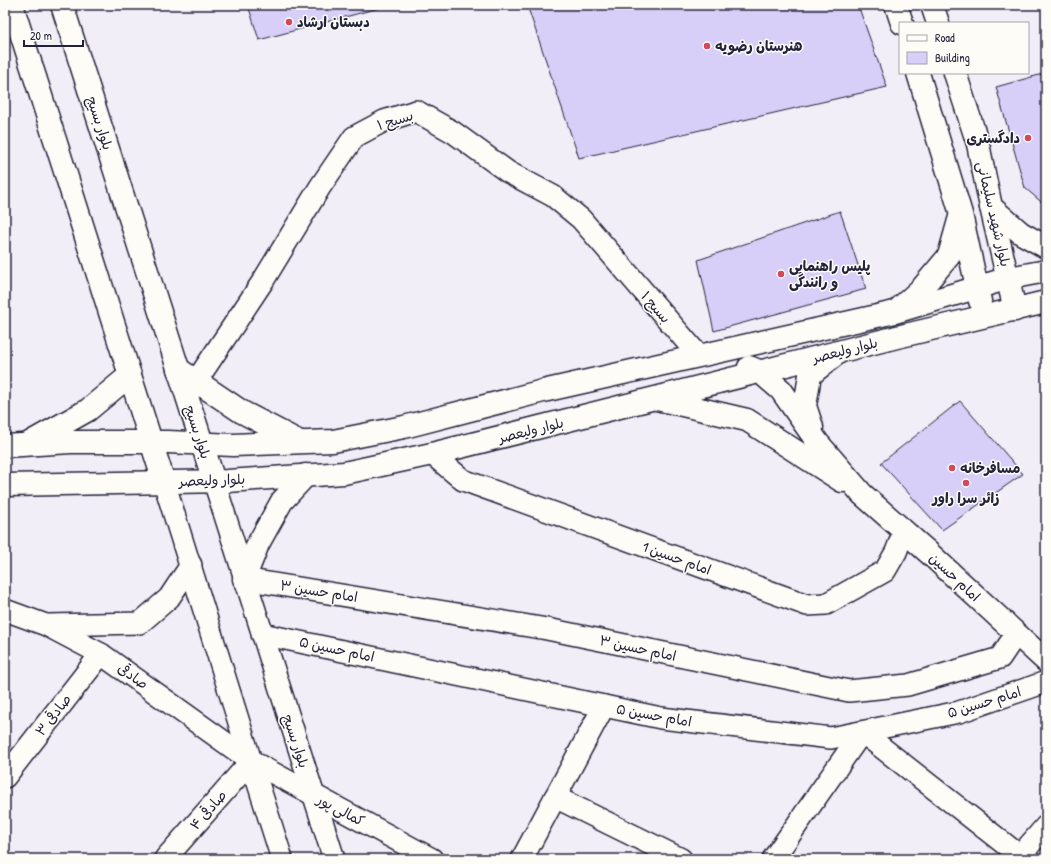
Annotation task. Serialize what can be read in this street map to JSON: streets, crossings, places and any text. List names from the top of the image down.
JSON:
{
  "streets": {
    "street": [
      "بسیج ۱",
      "بلوار بسیج",
      "بلوار شهید سلیمانی",
      "بلوار ولیعصر",
      "امام حسین 1",
      "امام حسین",
      "امام حسین ۳",
      "امام حسین ۵",
      "صادقی",
      "صادقی ۳",
      "صادقی ۴",
      "کمالی پور"
    ]
  },
  "crossings": [
    ["بسیج ۱", "بلوار بسیج"],
    ["بسیج ۱", "بلوار ولیعصر"],
    ["بلوار بسیج", "بلوار ولیعصر"],
    ["بلوار بسیج", "امام حسین ۳"],
    ["بلوار بسیج", "امام حسین ۵"],
    ["بلوار بسیج", "کمالی پور"],
    ["بلوار شهید سلیمانی", "بلوار ولیعصر"],
    ["بلوار ولیعصر", "امام حسین 1"],
    ["امام حسین 1", "امام حسین"],
    ["امام حسین", "امام حسین ۳"],
    ["صادقی", "صادقی ۳"],
    ["صادقی", "صادقی ۴"],
    ["صادقی", "کمالی پور"],
    ["صادقی ۴", "کمالی پور"]
  ],
  "places": [
    "دبستان ارشاد",
    "هنرستان رضویه",
    "دادگستری",
    "پلیس راهنمایی و رانندگی",
    "مسافرخانه",
    "زائر سرا راور"
  ],
  "legend": ["Road", "Building"],
  "scale_bar": "20 m"
}
